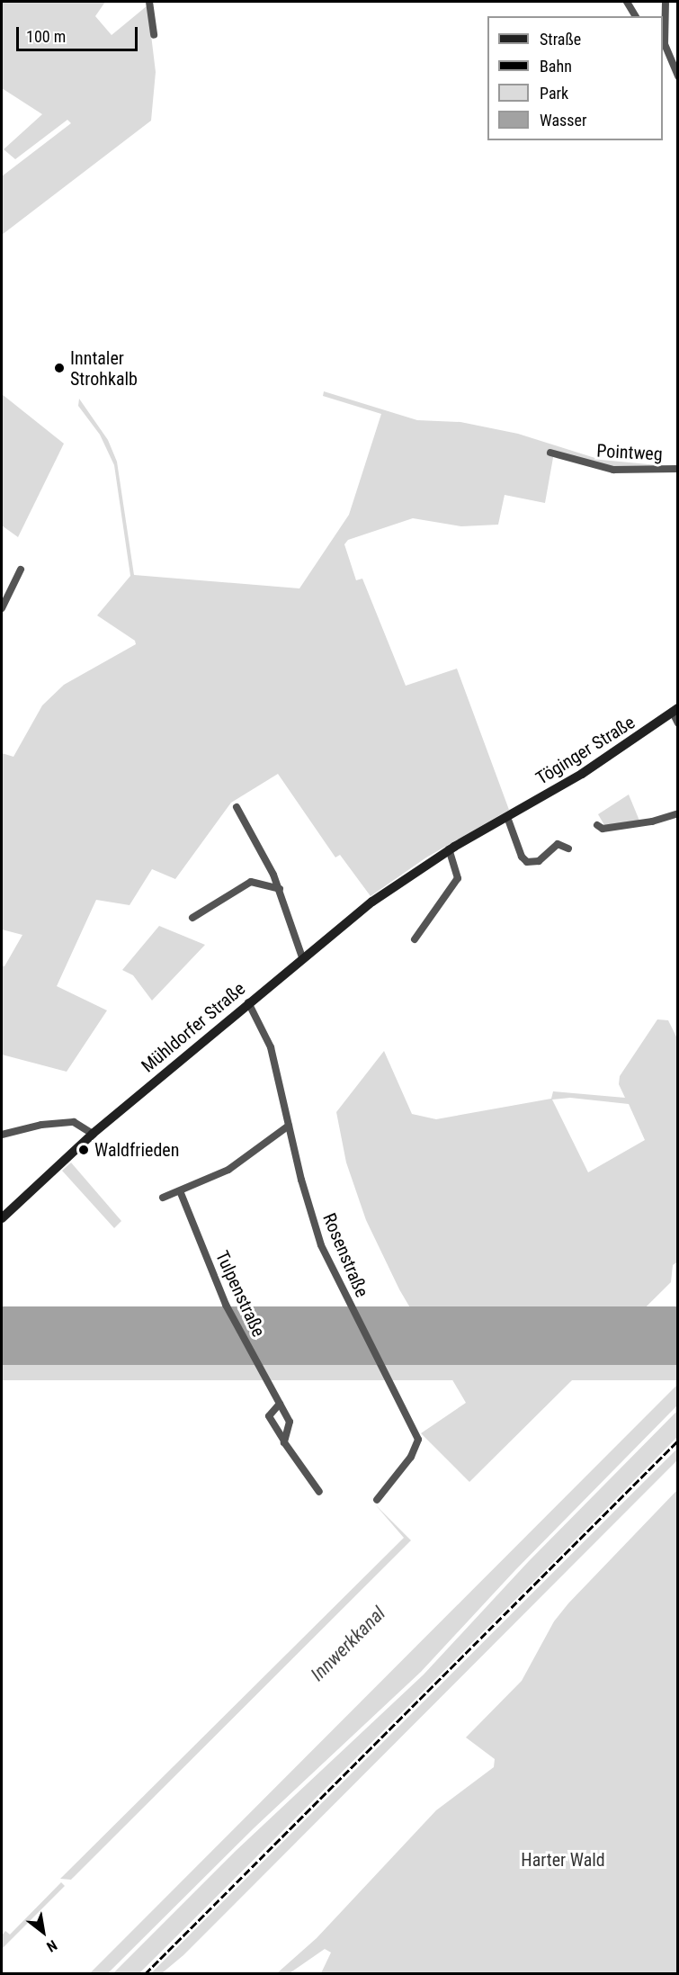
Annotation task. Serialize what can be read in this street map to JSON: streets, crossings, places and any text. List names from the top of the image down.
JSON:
{
  "streets": {
    "street": [
      "Pointweg",
      "Töginger Straße",
      "Mühldorfer Straße",
      "Rosenstraße",
      "Tulpenstraße"
    ]
  },
  "crossings": [
    ["Töginger Straße", "Mühldorfer Straße"],
    ["Mühldorfer Straße", "Rosenstraße"]
  ],
  "water": ["Innwerkkanal"],
  "parks": ["Harter Wald"],
  "places": ["Inntaler Strohkalb", "Waldfrieden"],
  "legend": [
    "Straße",
    "Bahn",
    "Park",
    "Wasser"
  ],
  "scale_bar": "100 m",
  "north": "bottom right"
}
